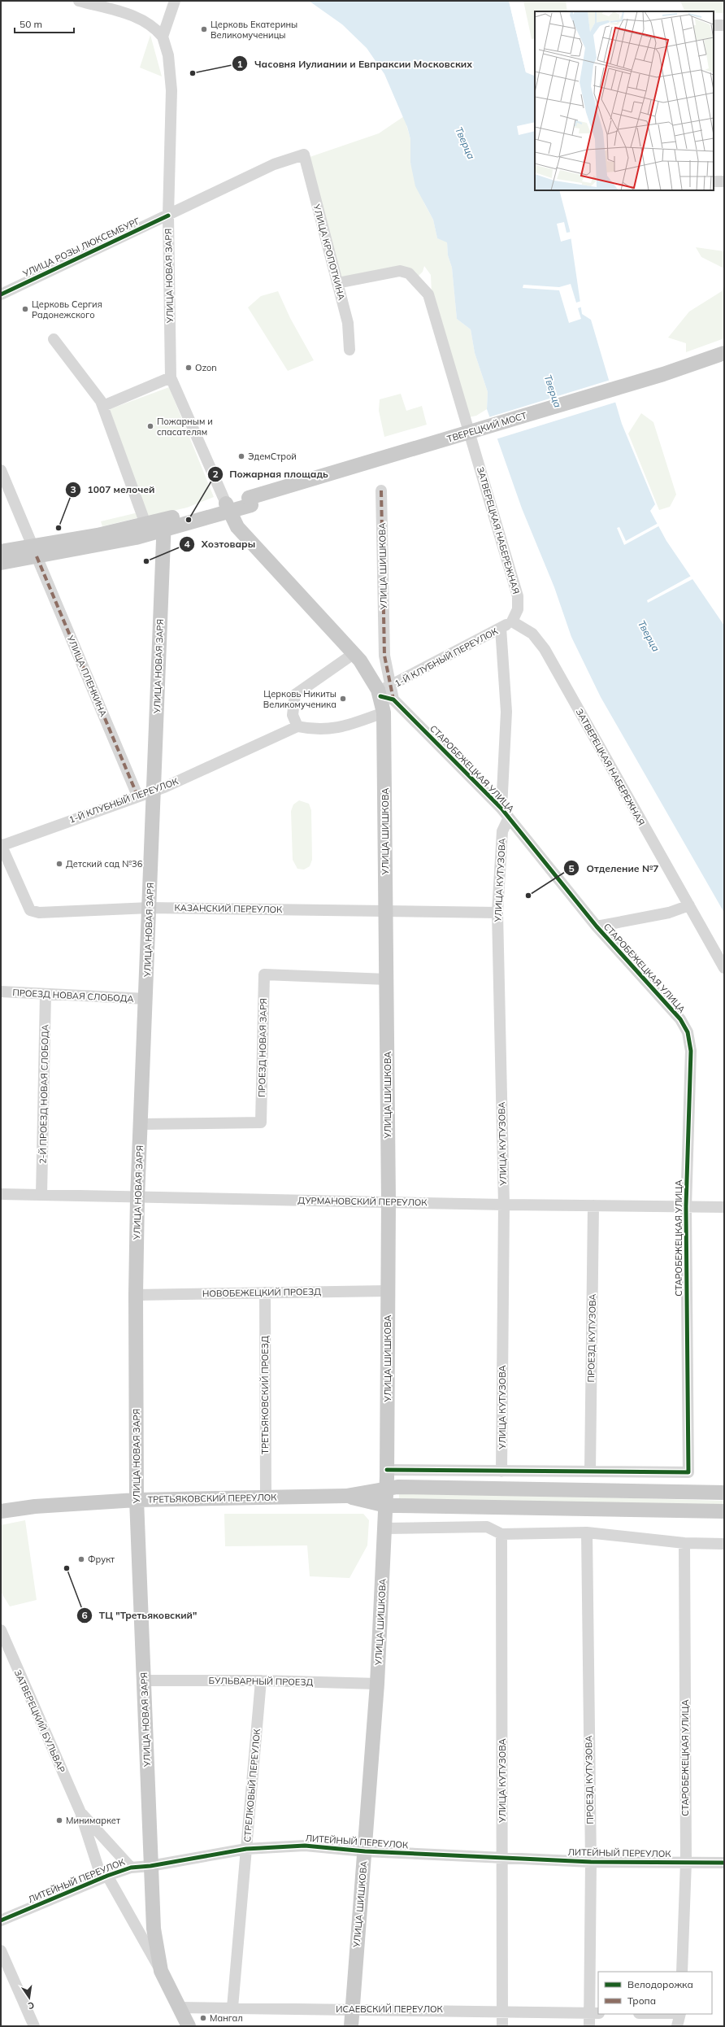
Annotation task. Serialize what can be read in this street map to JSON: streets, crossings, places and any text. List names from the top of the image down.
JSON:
{
  "streets": {
    "main road": [
      "УЛИЦА НОВАЯ ЗАРЯ",
      "ТВЕРЕЦКИЙ МОСТ",
      "УЛИЦА ШИШКОВА",
      "СТАРОБЕЖЕЦКАЯ УЛИЦА",
      "ТРЕТЬЯКОВСКИЙ ПЕРЕУЛОК",
      "ЗАТВЕРЕЦКИЙ БУЛЬВАР"
    ],
    "street": [
      "УЛИЦА РОЗЫ ЛЮКСЕМБУРГ",
      "УЛИЦА КРОПОТКИНА",
      "ЗАТВЕРЕЦКАЯ НАБЕРЕЖНАЯ",
      "1-Й КЛУБНЫЙ ПЕРЕУЛОК",
      "УЛИЦА ПЛЕНКИНА",
      "УЛИЦА КУТУЗОВА",
      "КАЗАНСКИЙ ПЕРЕУЛОК",
      "ПРОЕЗД НОВАЯ СЛОБОДА",
      "ПРОЕЗД НОВАЯ ЗАРЯ",
      "2-Й ПРОЕЗД НОВАЯ СЛОБОДА",
      "ДУРМАНОВСКИЙ ПЕРЕУЛОК",
      "НОВОБЕЖЕЦКИЙ ПРОЕЗД",
      "ПРОЕЗД КУТУЗОВА",
      "ТРЕТЬЯКОВСКИЙ ПРОЕЗД",
      "БУЛЬВАРНЫЙ ПРОЕЗД",
      "СТРЕЛКОВЫЙ ПЕРЕУЛОК",
      "ЛИТЕЙНЫЙ ПЕРЕУЛОК",
      "ИСАЕВСКИЙ ПЕРЕУЛОК"
    ]
  },
  "crossings": [
    ["УЛИЦА РОЗЫ ЛЮКСЕМБУРГ", "УЛИЦА КРОПОТКИНА"],
    ["УЛИЦА РОЗЫ ЛЮКСЕМБУРГ", "УЛИЦА НОВАЯ ЗАРЯ"],
    ["УЛИЦА КРОПОТКИНА", "ЗАТВЕРЕЦКАЯ НАБЕРЕЖНАЯ"],
    ["УЛИЦА НОВАЯ ЗАРЯ", "1-Й КЛУБНЫЙ ПЕРЕУЛОК"],
    ["УЛИЦА НОВАЯ ЗАРЯ", "СТАРОБЕЖЕЦКАЯ УЛИЦА"],
    ["УЛИЦА НОВАЯ ЗАРЯ", "КАЗАНСКИЙ ПЕРЕУЛОК"],
    ["УЛИЦА НОВАЯ ЗАРЯ", "ПРОЕЗД НОВАЯ СЛОБОДА"],
    ["УЛИЦА НОВАЯ ЗАРЯ", "ПРОЕЗД НОВАЯ ЗАРЯ"],
    ["УЛИЦА НОВАЯ ЗАРЯ", "ДУРМАНОВСКИЙ ПЕРЕУЛОК"],
    ["УЛИЦА НОВАЯ ЗАРЯ", "НОВОБЕЖЕЦКИЙ ПРОЕЗД"],
    ["УЛИЦА НОВАЯ ЗАРЯ", "ТРЕТЬЯКОВСКИЙ ПЕРЕУЛОК"],
    ["УЛИЦА НОВАЯ ЗАРЯ", "БУЛЬВАРНЫЙ ПРОЕЗД"],
    ["УЛИЦА НОВАЯ ЗАРЯ", "ЗАТВЕРЕЦКИЙ БУЛЬВАР"],
    ["УЛИЦА НОВАЯ ЗАРЯ", "ЛИТЕЙНЫЙ ПЕРЕУЛОК"],
    ["ЗАТВЕРЕЦКАЯ НАБЕРЕЖНАЯ", "1-Й КЛУБНЫЙ ПЕРЕУЛОК"],
    ["УЛИЦА ШИШКОВА", "1-Й КЛУБНЫЙ ПЕРЕУЛОК"],
    ["УЛИЦА ШИШКОВА", "СТАРОБЕЖЕЦКАЯ УЛИЦА"],
    ["УЛИЦА ШИШКОВА", "КАЗАНСКИЙ ПЕРЕУЛОК"],
    ["УЛИЦА ШИШКОВА", "ПРОЕЗД НОВАЯ ЗАРЯ"],
    ["УЛИЦА ШИШКОВА", "ДУРМАНОВСКИЙ ПЕРЕУЛОК"],
    ["УЛИЦА ШИШКОВА", "НОВОБЕЖЕЦКИЙ ПРОЕЗД"],
    ["УЛИЦА ШИШКОВА", "ТРЕТЬЯКОВСКИЙ ПЕРЕУЛОК"],
    ["УЛИЦА ШИШКОВА", "БУЛЬВАРНЫЙ ПРОЕЗД"],
    ["УЛИЦА ШИШКОВА", "ЛИТЕЙНЫЙ ПЕРЕУЛОК"],
    ["УЛИЦА ШИШКОВА", "ИСАЕВСКИЙ ПЕРЕУЛОК"],
    ["1-Й КЛУБНЫЙ ПЕРЕУЛОК", "УЛИЦА ПЛЕНКИНА"],
    ["1-Й КЛУБНЫЙ ПЕРЕУЛОК", "СТАРОБЕЖЕЦКАЯ УЛИЦА"],
    ["1-Й КЛУБНЫЙ ПЕРЕУЛОК", "КАЗАНСКИЙ ПЕРЕУЛОК"],
    ["СТАРОБЕЖЕЦКАЯ УЛИЦА", "УЛИЦА КУТУЗОВА"],
    ["СТАРОБЕЖЕЦКАЯ УЛИЦА", "ДУРМАНОВСКИЙ ПЕРЕУЛОК"],
    ["СТАРОБЕЖЕЦКАЯ УЛИЦА", "ПРОЕЗД КУТУЗОВА"],
    ["СТАРОБЕЖЕЦКАЯ УЛИЦА", "ЛИТЕЙНЫЙ ПЕРЕУЛОК"],
    ["УЛИЦА КУТУЗОВА", "КАЗАНСКИЙ ПЕРЕУЛОК"],
    ["УЛИЦА КУТУЗОВА", "ДУРМАНОВСКИЙ ПЕРЕУЛОК"],
    ["УЛИЦА КУТУЗОВА", "ЛИТЕЙНЫЙ ПЕРЕУЛОК"],
    ["УЛИЦА КУТУЗОВА", "ИСАЕВСКИЙ ПЕРЕУЛОК"],
    ["ПРОЕЗД НОВАЯ СЛОБОДА", "2-Й ПРОЕЗД НОВАЯ СЛОБОДА"],
    ["2-Й ПРОЕЗД НОВАЯ СЛОБОДА", "ДУРМАНОВСКИЙ ПЕРЕУЛОК"],
    ["ДУРМАНОВСКИЙ ПЕРЕУЛОК", "ПРОЕЗД КУТУЗОВА"],
    ["НОВОБЕЖЕЦКИЙ ПРОЕЗД", "ТРЕТЬЯКОВСКИЙ ПРОЕЗД"],
    ["ПРОЕЗД КУТУЗОВА", "ЛИТЕЙНЫЙ ПЕРЕУЛОК"],
    ["ПРОЕЗД КУТУЗОВА", "ИСАЕВСКИЙ ПЕРЕУЛОК"],
    ["ТРЕТЬЯКОВСКИЙ ПРОЕЗД", "ТРЕТЬЯКОВСКИЙ ПЕРЕУЛОК"],
    ["БУЛЬВАРНЫЙ ПРОЕЗД", "СТРЕЛКОВЫЙ ПЕРЕУЛОК"],
    ["ЗАТВЕРЕЦКИЙ БУЛЬВАР", "ЛИТЕЙНЫЙ ПЕРЕУЛОК"],
    ["ЗАТВЕРЕЦКИЙ БУЛЬВАР", "ИСАЕВСКИЙ ПЕРЕУЛОК"],
    ["СТРЕЛКОВЫЙ ПЕРЕУЛОК", "ЛИТЕЙНЫЙ ПЕРЕУЛОК"],
    ["СТРЕЛКОВЫЙ ПЕРЕУЛОК", "ИСАЕВСКИЙ ПЕРЕУЛОК"]
  ],
  "water": ["Тверца"],
  "places": [
    "Церковь Екатерины Великомученицы",
    "Часовня Иулиании и Евпраксии Московских",
    "Церковь Сергия Радонежского",
    "Ozon",
    "Пожарным и спасателям",
    "ЭдемСтрой",
    "Пожарная площадь",
    "1007 мелочей",
    "Хозтовары",
    "Церковь Никиты Великомученика",
    "Детский сад №36",
    "Отделение №7",
    "Фрукт",
    "ТЦ \"Третьяковский\"",
    "Минимаркет",
    "Мангал"
  ],
  "legend": ["Велодорожка", "Тропа"],
  "scale_bar": "50 m",
  "north": "bottom"
}
